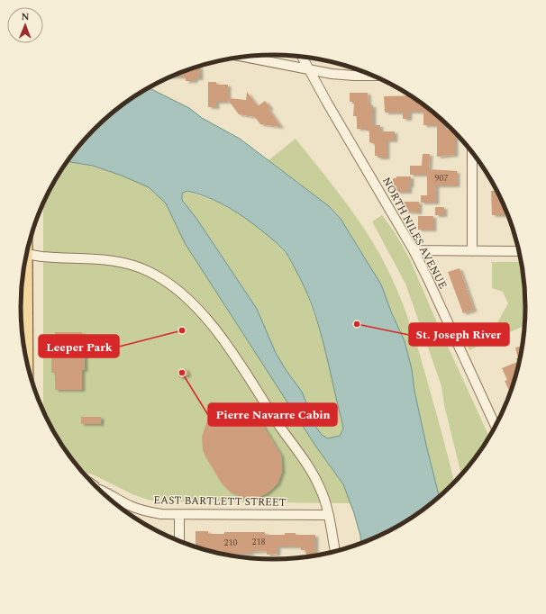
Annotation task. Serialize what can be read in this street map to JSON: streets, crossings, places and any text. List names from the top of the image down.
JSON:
{
  "streets": {
    "street": ["NORTH NILES AVENUE", "EAST BARTLETT STREET"]
  },
  "places": ["St. Joseph River", "Leeper Park", "Pierre Navarre Cabin"],
  "house_numbers": ["907", "218", "210"],
  "north": "top"
}
